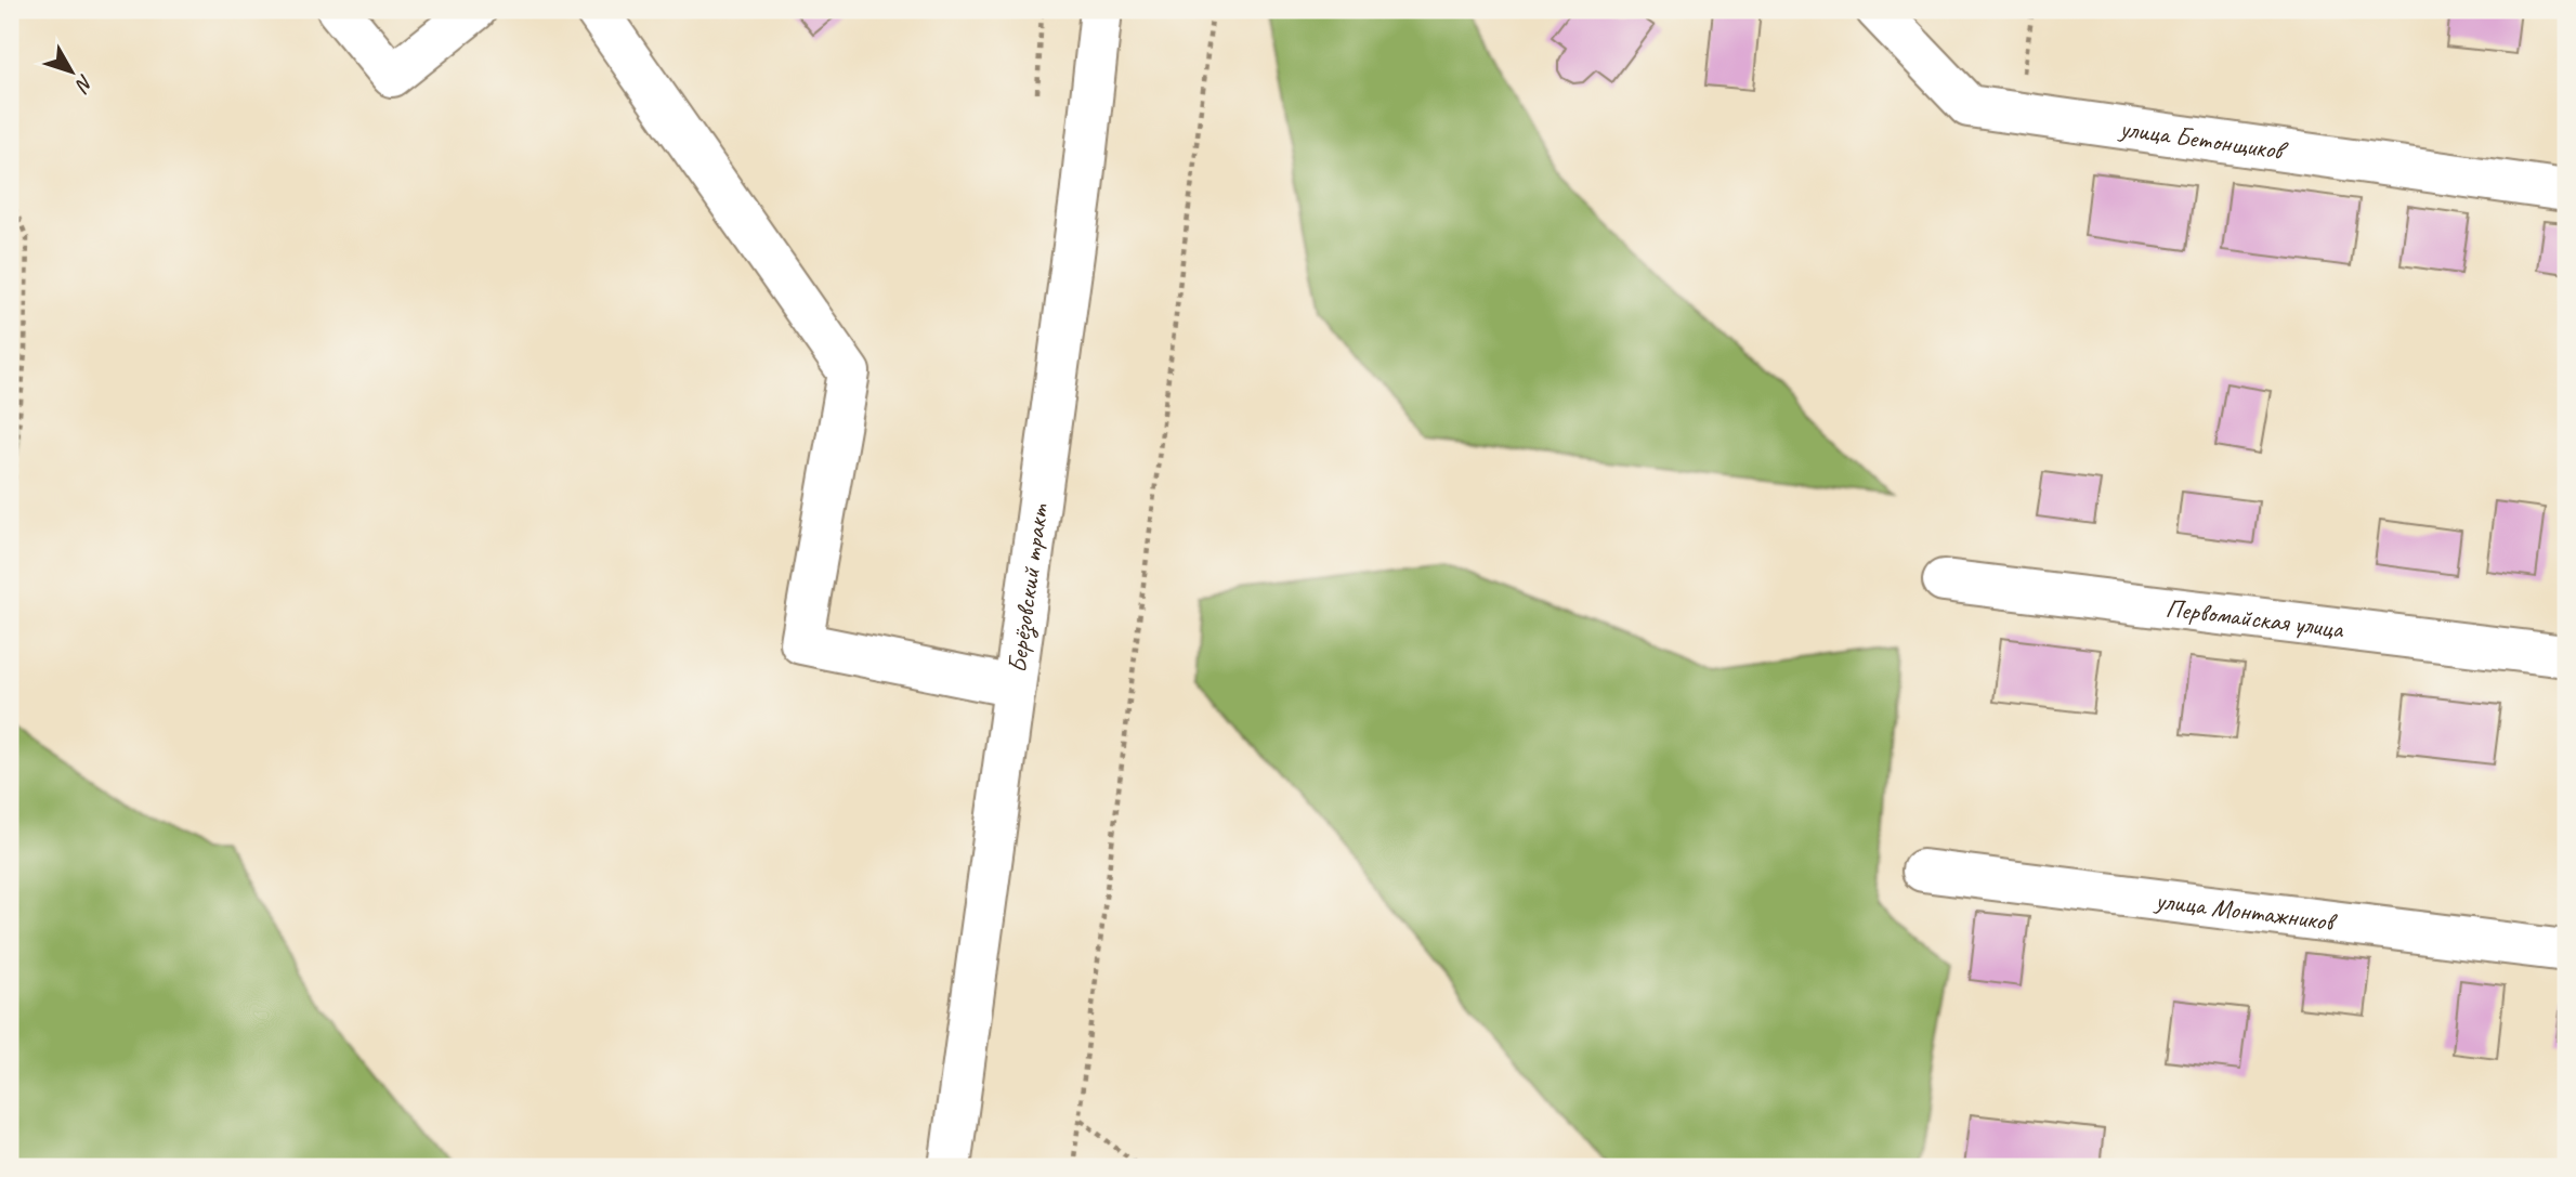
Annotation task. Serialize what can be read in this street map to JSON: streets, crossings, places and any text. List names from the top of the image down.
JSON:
{
  "streets": {
    "street": [
      "улица Бетонщиков",
      "Берёзовский тракт",
      "Первомайская улица",
      "улица Монтажников"
    ]
  },
  "north": "bottom right"
}
